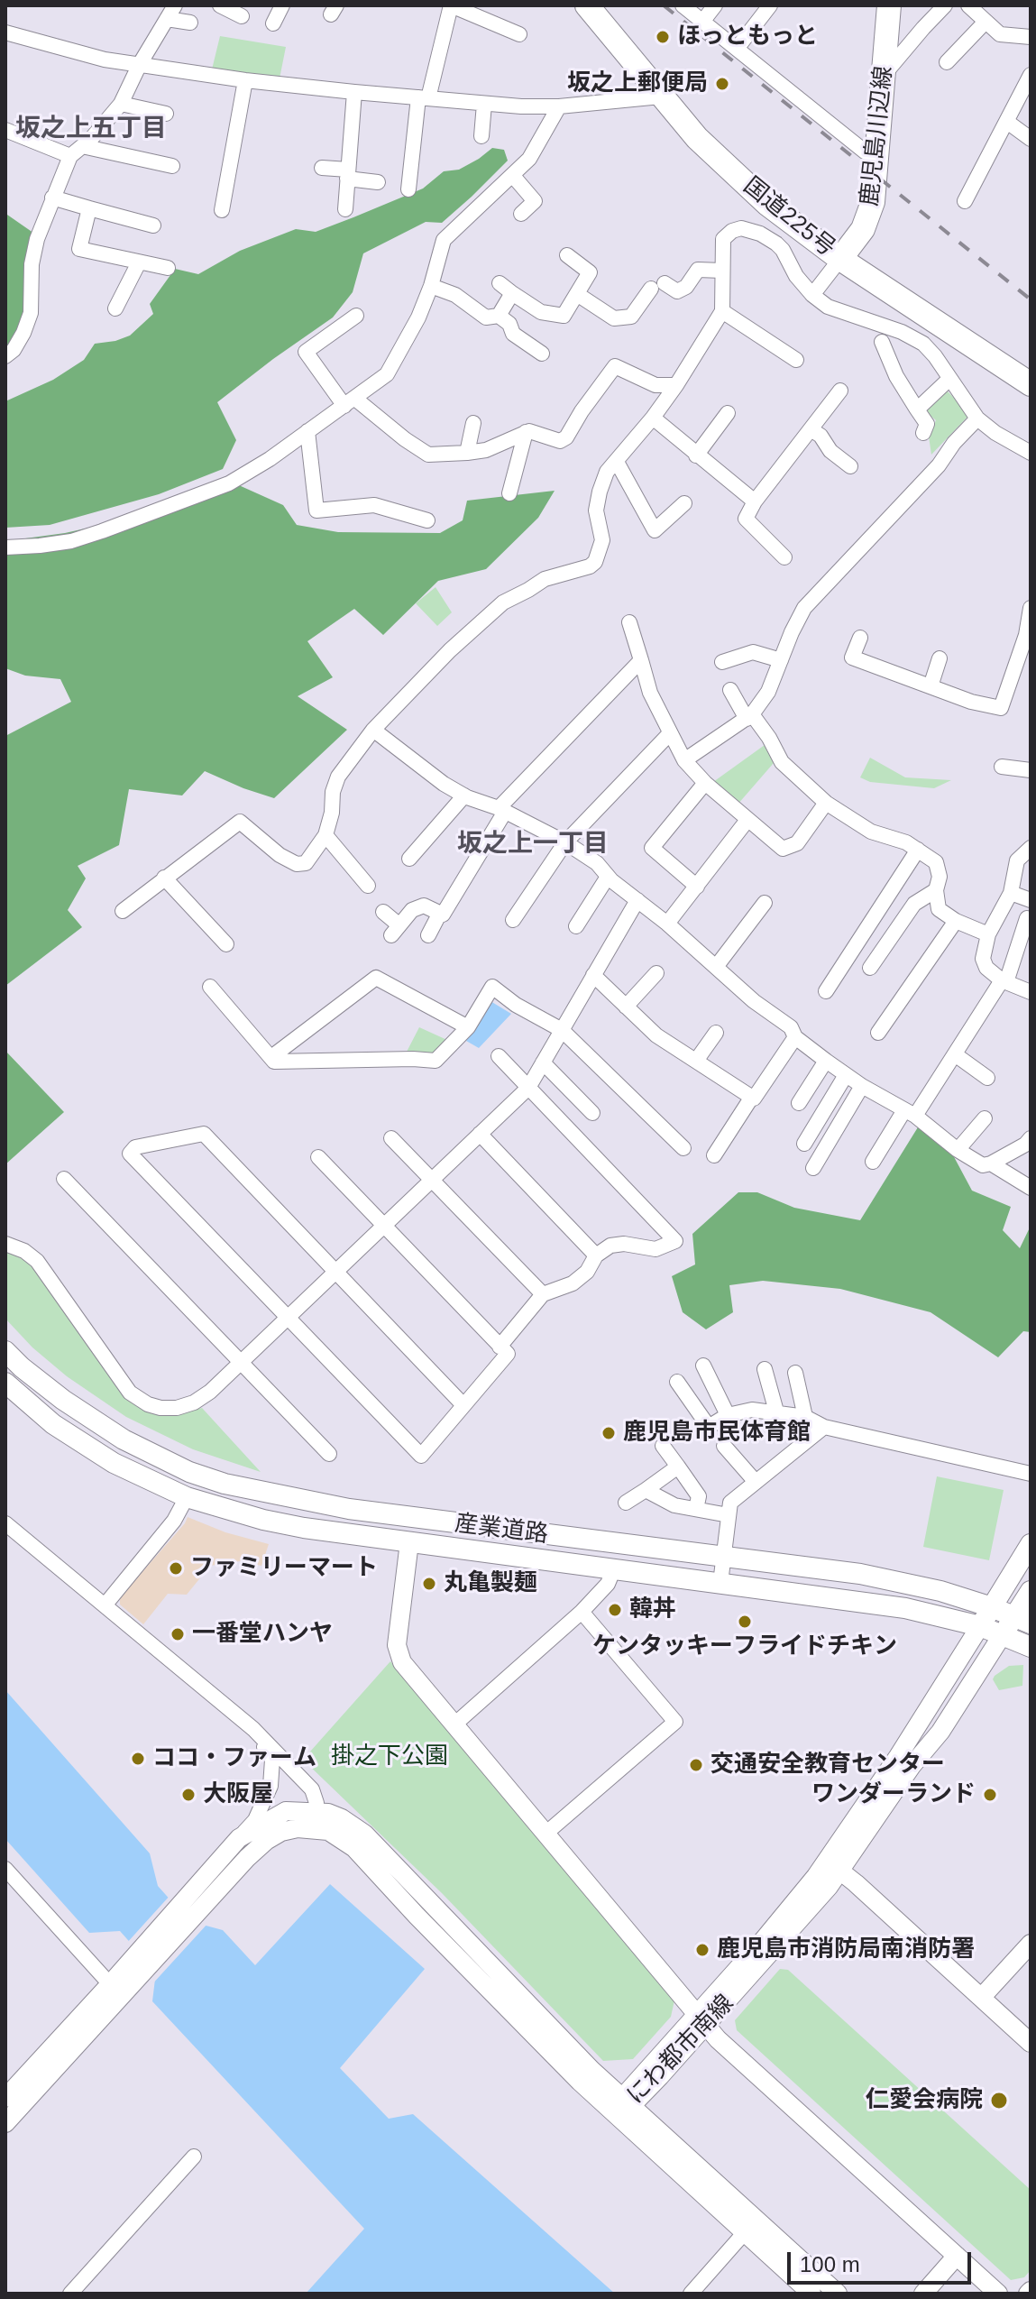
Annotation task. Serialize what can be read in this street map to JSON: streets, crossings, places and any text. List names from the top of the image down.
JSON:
{
  "streets": {
    "main road": ["鹿児島川辺線", "国道225号", "産業道路"],
    "street": ["にわ都市南線"]
  },
  "crossings": [
    ["鹿児島川辺線", "国道225号"],
    ["産業道路", "にわ都市南線"]
  ],
  "districts": ["坂之上五丁目", "坂之上一丁目"],
  "parks": ["掛之下公園"],
  "places": [
    "ほっともっと",
    "坂之上郵便局",
    "鹿児島市民体育館",
    "ファミリーマート",
    "丸亀製麺",
    "韓丼",
    "ケンタッキーフライドチキン",
    "一番堂ハンヤ",
    "ココ・ファーム",
    "交通安全教育センター",
    "大阪屋",
    "ワンダーランド",
    "鹿児島市消防局南消防署",
    "仁愛会病院"
  ],
  "scale_bar": "100 m"
}
